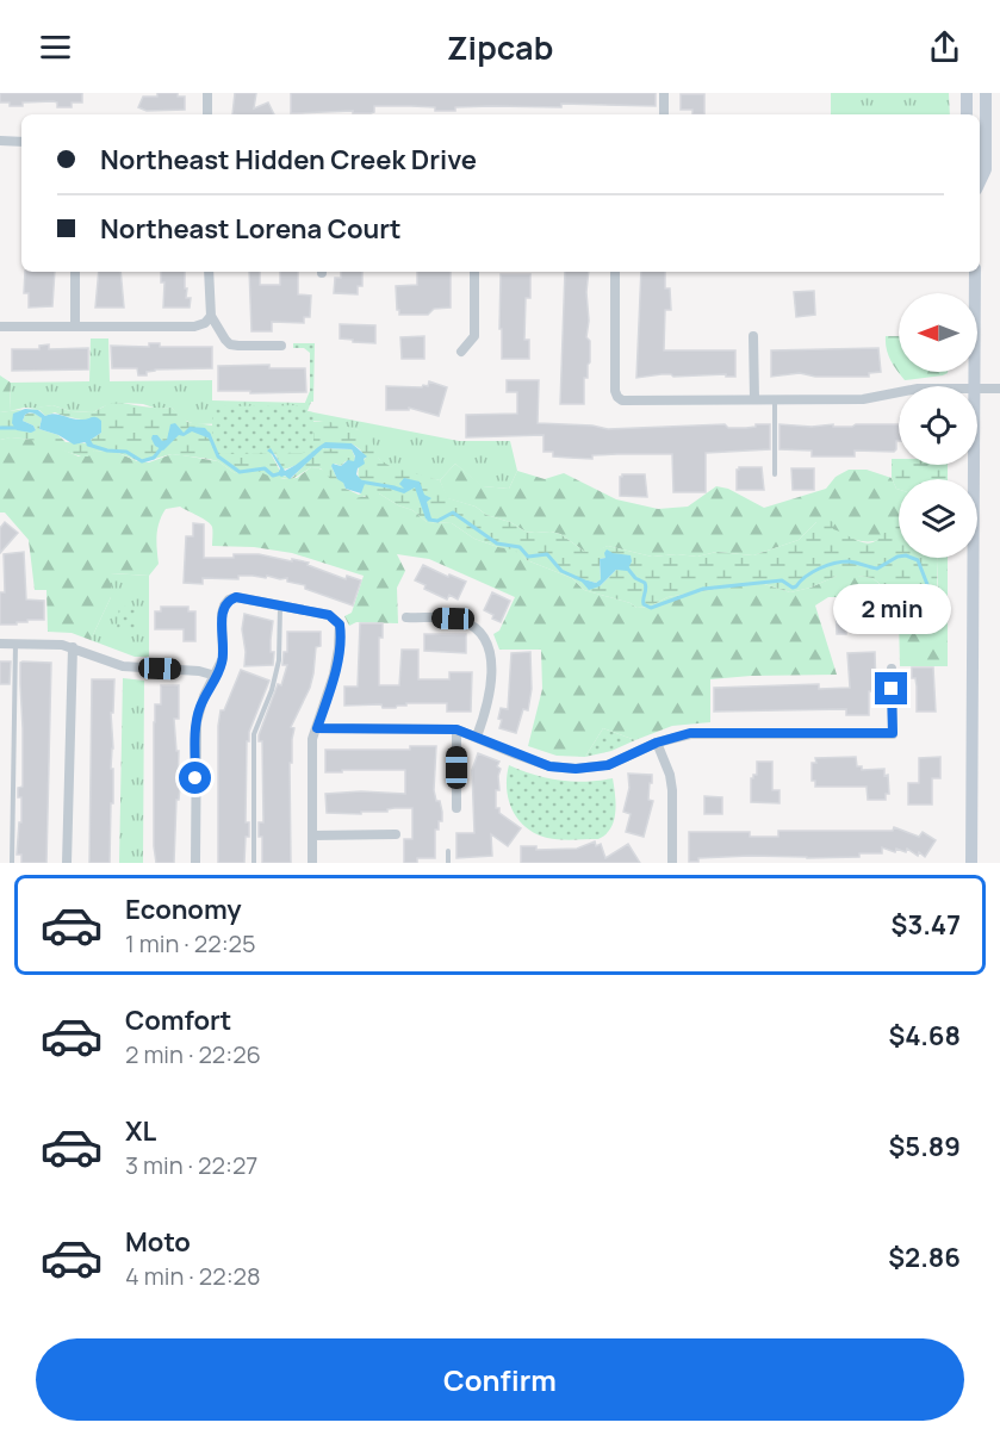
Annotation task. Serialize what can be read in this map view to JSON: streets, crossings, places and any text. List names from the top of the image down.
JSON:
{
  "north": "left",
  "page": {
    "header": "Zipcab",
    "banner": ["Northeast Hidden Creek Drive", "Northeast Lorena Court"],
    "bubble": "2 min",
    "list": [
      {
        "name": "Economy",
        "note": "1 min · 22:25",
        "value": "$3.47"
      },
      {
        "name": "Comfort",
        "note": "2 min · 22:26",
        "value": "$4.68"
      },
      {
        "name": "XL",
        "note": "3 min · 22:27",
        "value": "$5.89"
      },
      {
        "name": "Moto",
        "note": "4 min · 22:28",
        "value": "$2.86"
      }
    ],
    "buttons": "Confirm"
  }
}
